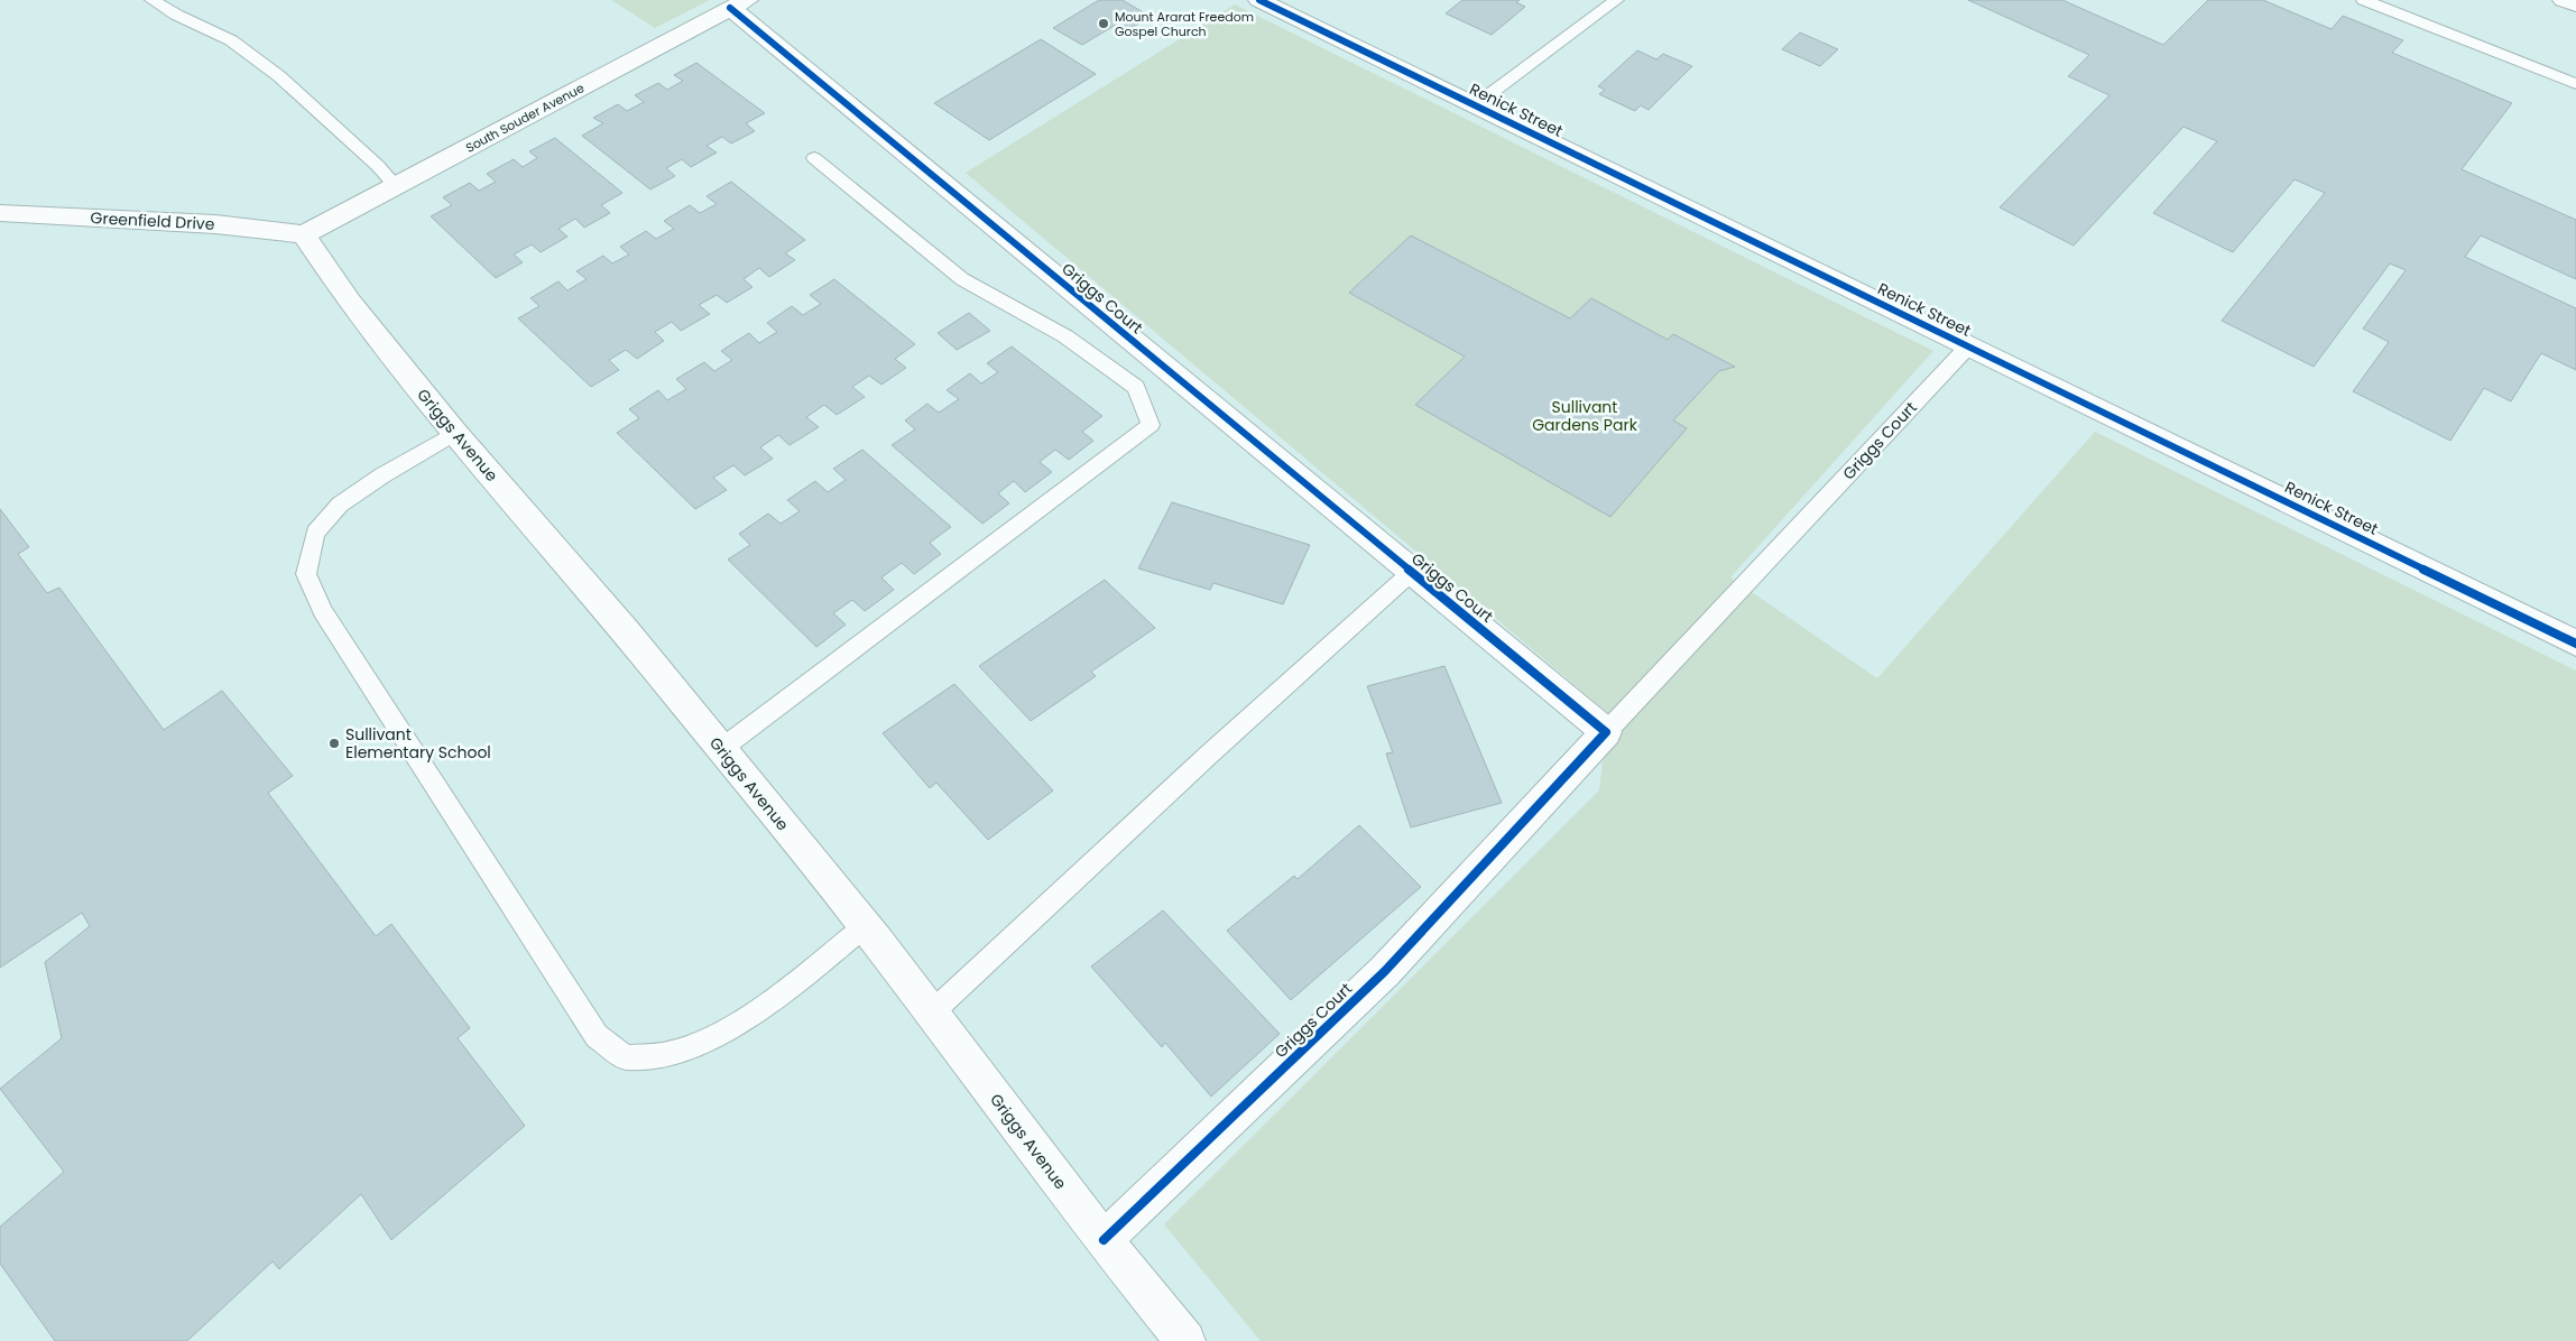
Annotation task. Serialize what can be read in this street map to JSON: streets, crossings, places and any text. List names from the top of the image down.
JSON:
{
  "streets": {
    "street": [
      "Renick Street",
      "South Souder Avenue",
      "Greenfield Drive",
      "Griggs Court",
      "Griggs Avenue"
    ]
  },
  "crossings": [
    ["Renick Street", "Griggs Court"],
    ["South Souder Avenue", "Greenfield Drive"],
    ["South Souder Avenue", "Griggs Court"],
    ["South Souder Avenue", "Griggs Avenue"],
    ["Greenfield Drive", "Griggs Avenue"],
    ["Griggs Court", "Griggs Avenue"]
  ],
  "parks": ["Sullivant Gardens Park"],
  "places": ["Mount Ararat Freedom Gospel Church", "Sullivant Elementary School"]
}
